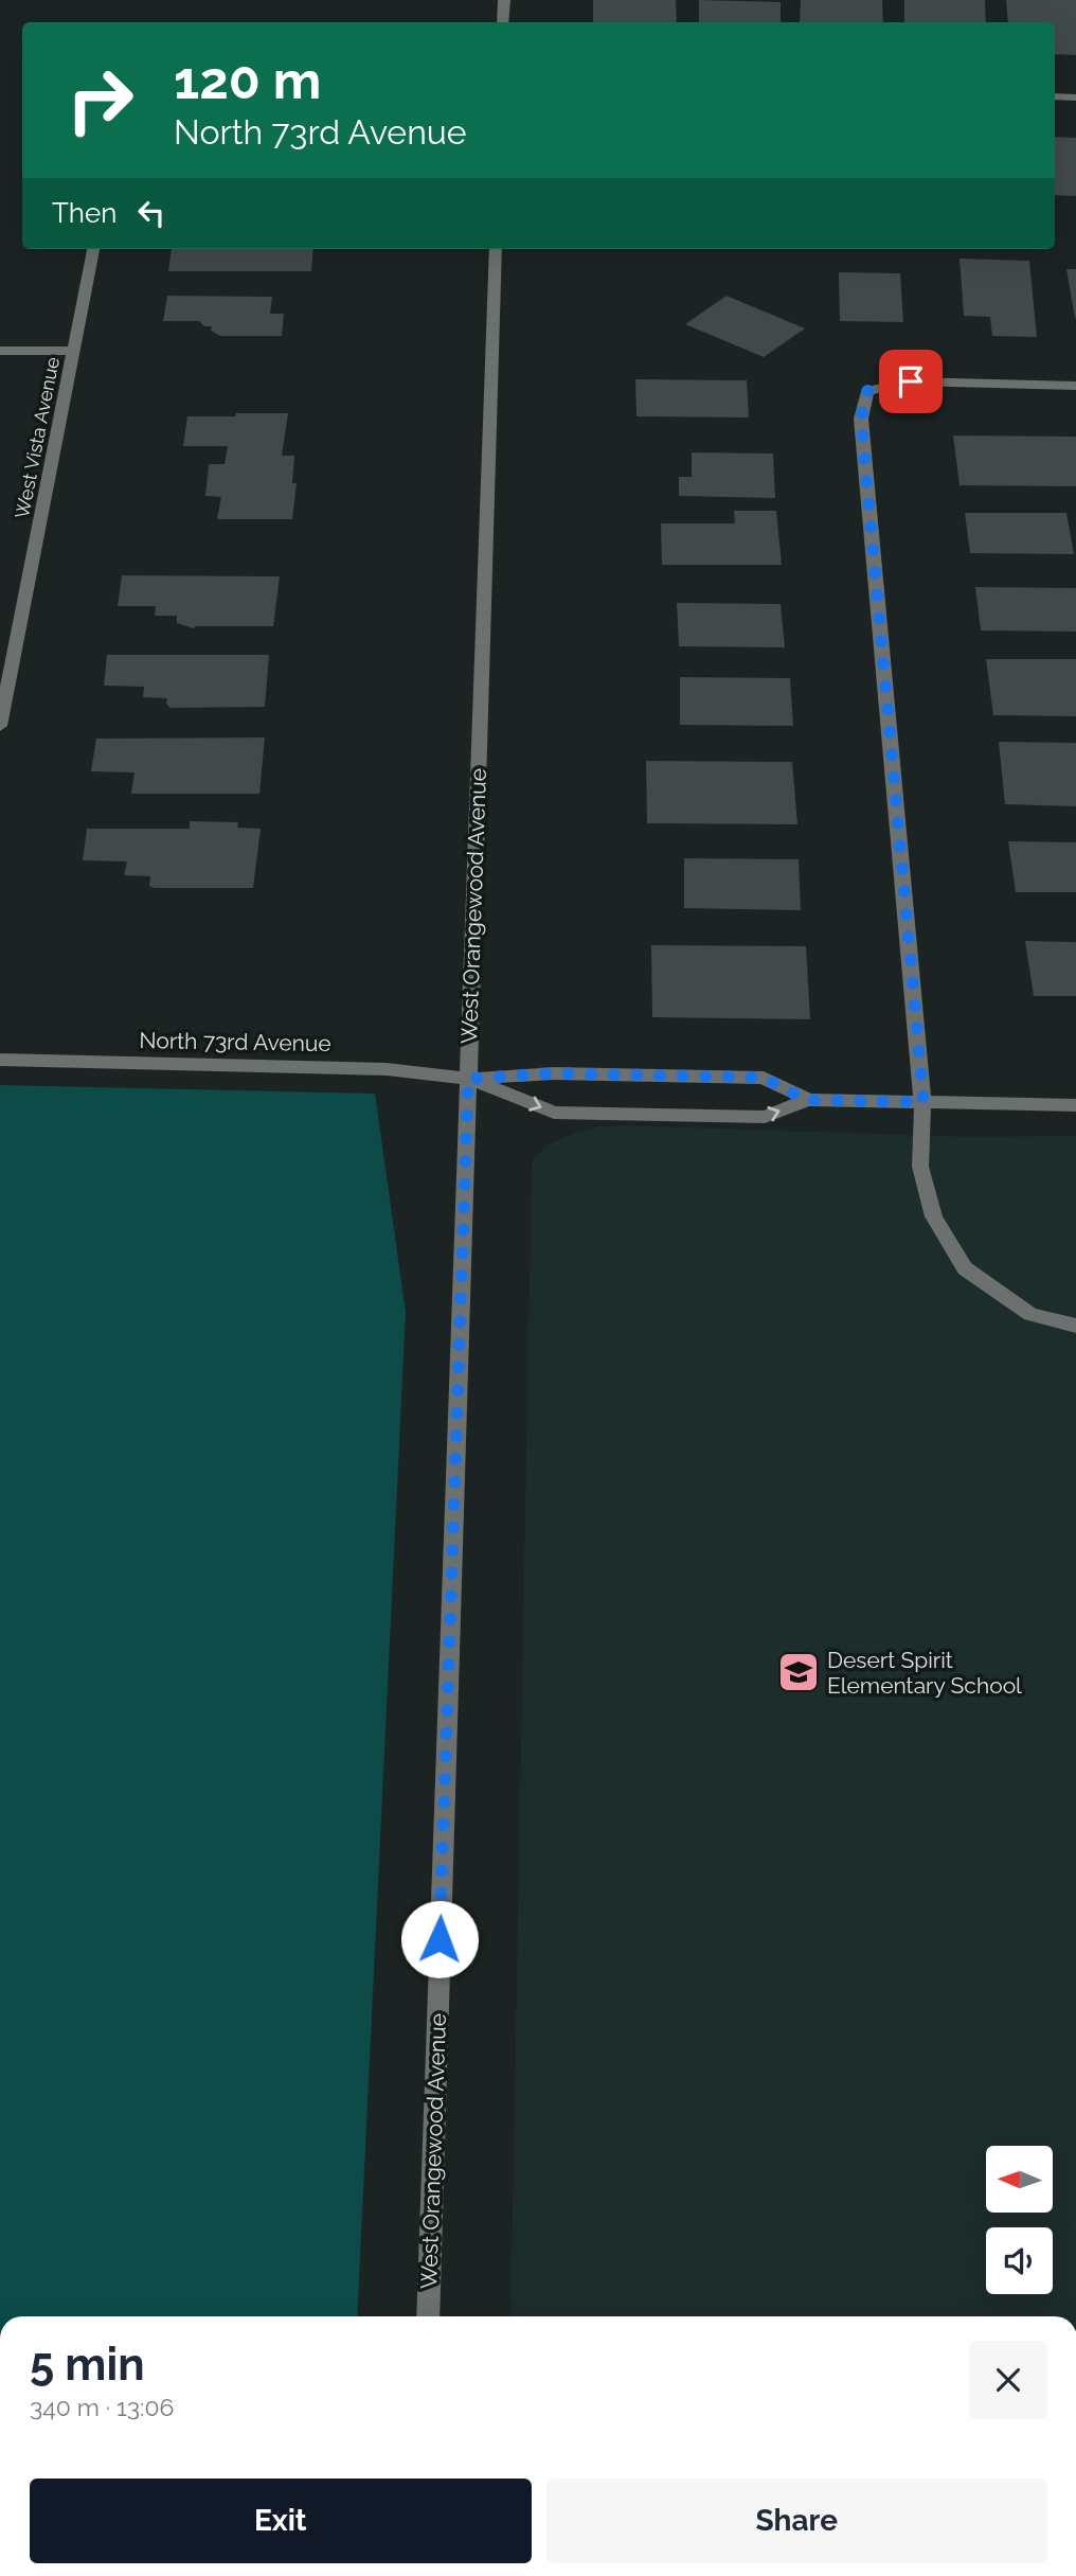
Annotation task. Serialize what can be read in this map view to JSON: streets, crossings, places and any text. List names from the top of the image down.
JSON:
{
  "streets": {
    "street": ["West Vista Avenue", "West Orangewood Avenue", "North 73rd Avenue"]
  },
  "crossings": [
    ["West Orangewood Avenue", "North 73rd Avenue"]
  ],
  "places": {
    "school or university": ["Desert Spirit Elementary School"]
  },
  "north": "left",
  "page": {
    "turn": ["120 m", "North 73rd Avenue"],
    "then": "Then",
    "heading": ["5 min", "340 m · 13:06"],
    "buttons": ["Exit", "Share"]
  }
}
